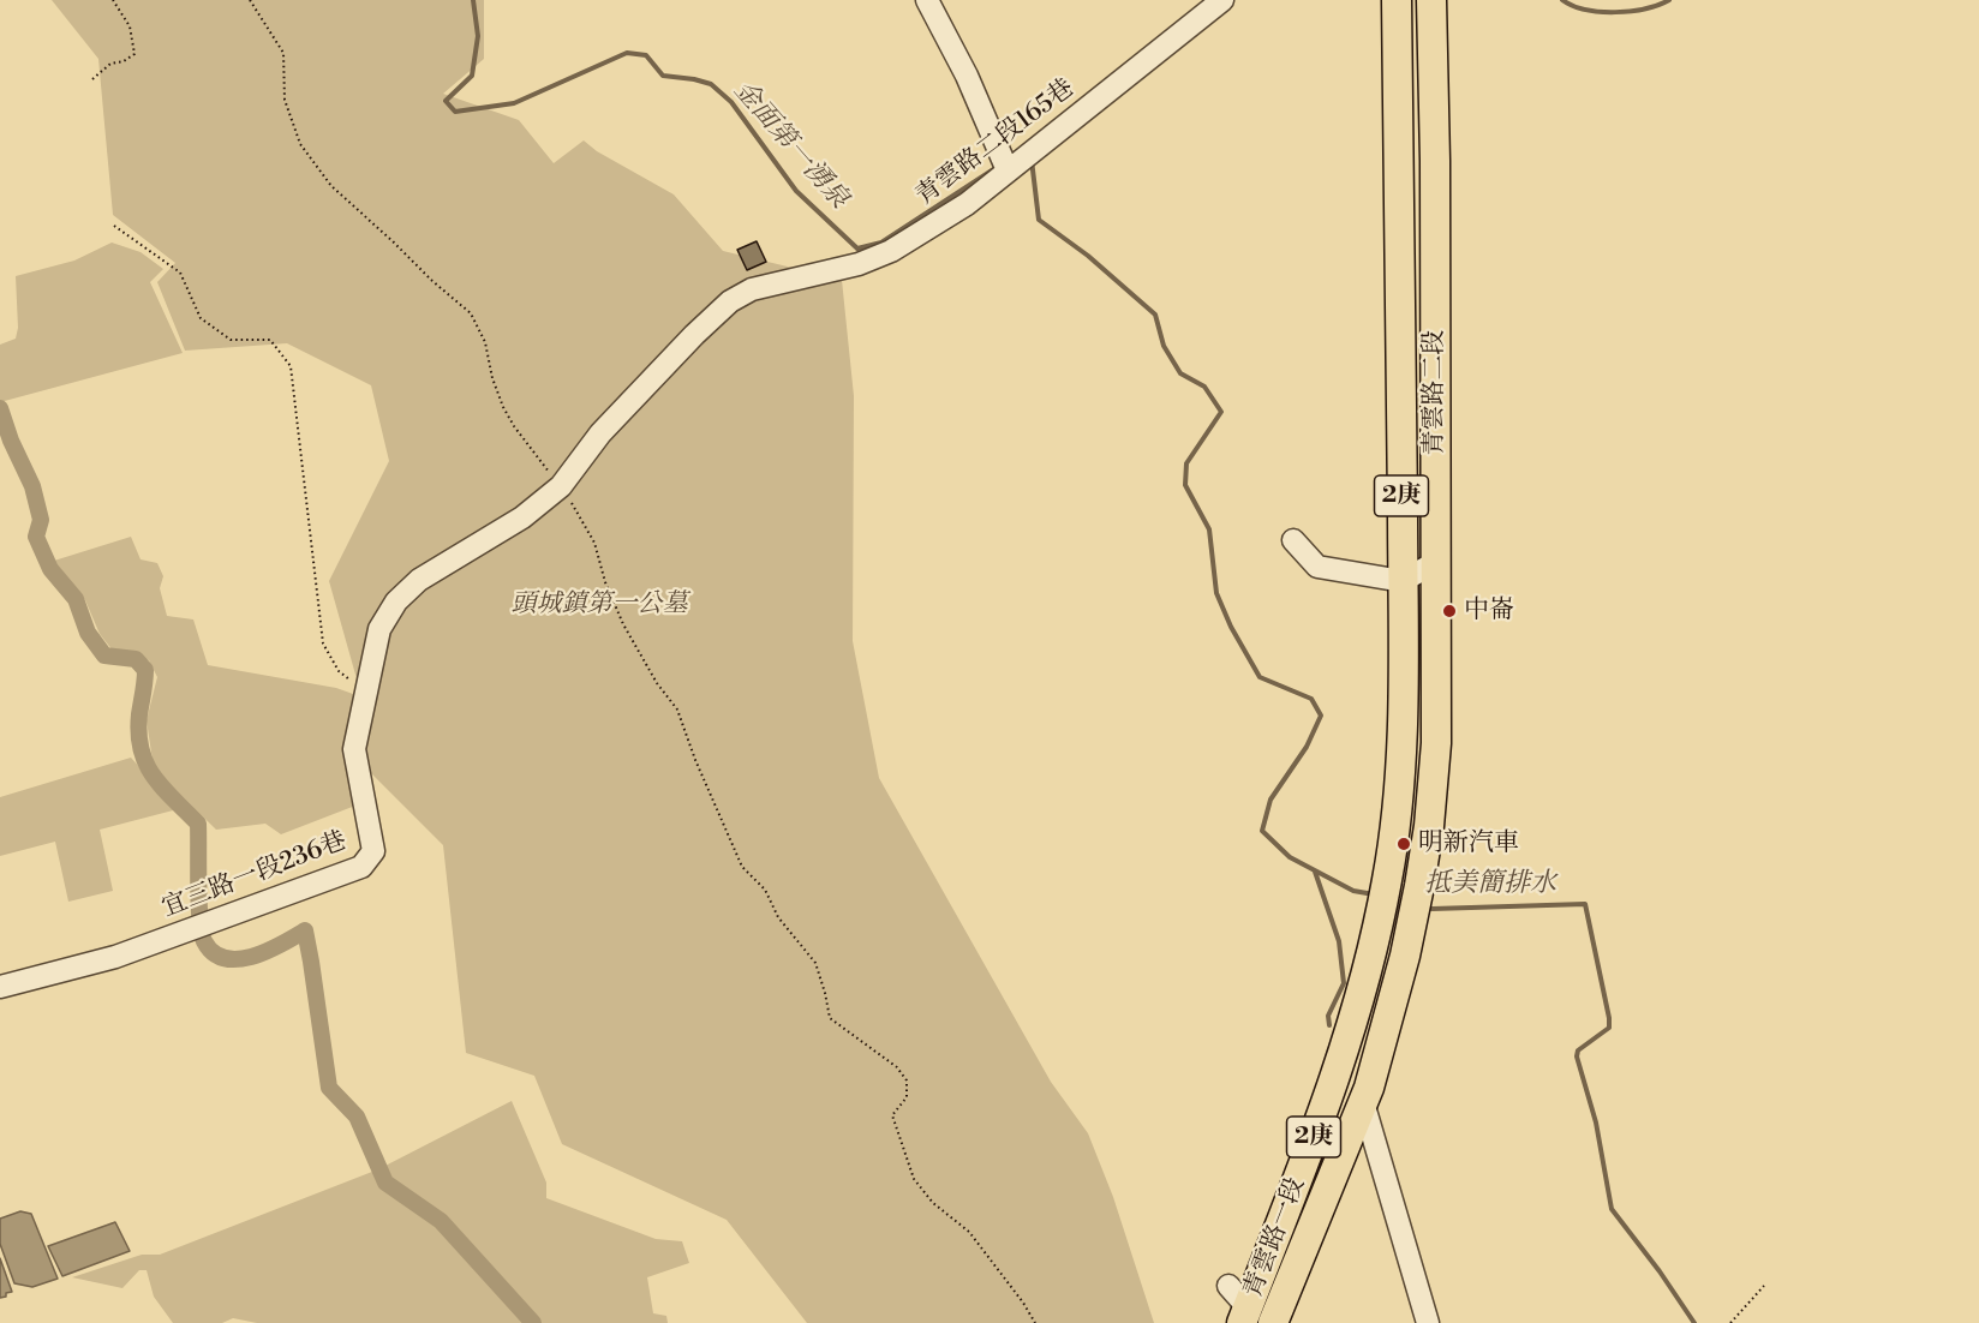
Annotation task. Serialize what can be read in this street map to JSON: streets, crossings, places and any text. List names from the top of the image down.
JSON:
{
  "streets": {
    "main road": ["青雲路二段", "2庚", "青雲路一段"],
    "lane": ["青雲路二段165巷", "宜三路一段236巷"]
  },
  "crossings": [
    ["青雲路二段165巷", "宜三路一段236巷"],
    ["青雲路二段", "青雲路一段"]
  ],
  "water": ["金面第一湧泉", "抵美簡排水"],
  "parks": ["頭城鎮第一公墓"],
  "places": ["中崙", "明新汽車"]
}
